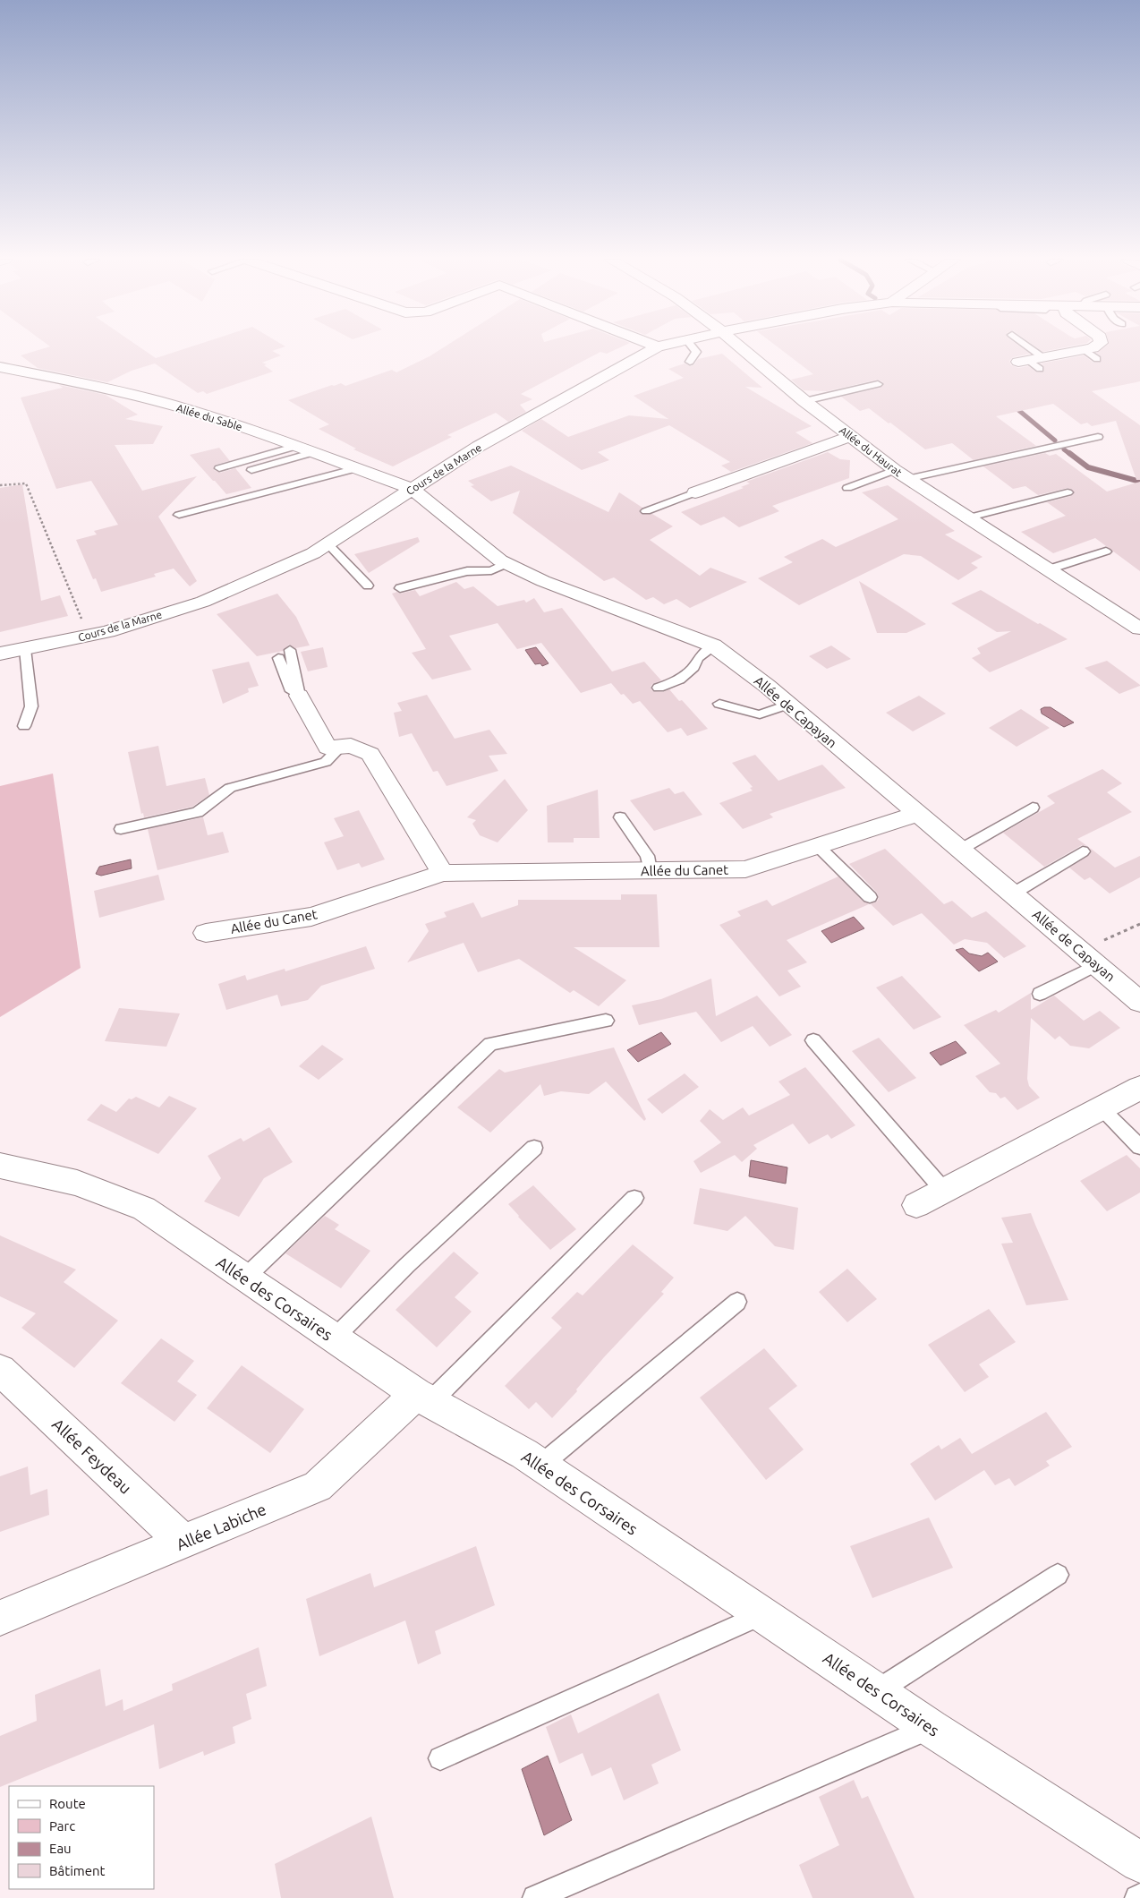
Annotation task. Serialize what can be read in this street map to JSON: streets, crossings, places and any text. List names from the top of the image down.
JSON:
{
  "streets": {
    "street": [
      "Allée du Sable",
      "Allée du Haurat",
      "Cours de la Marne",
      "Allée de Capayan",
      "Allée du Canet",
      "Allée des Corsaires",
      "Allée Feydeau",
      "Allée Labiche"
    ]
  },
  "crossings": [
    ["Allée du Sable", "Cours de la Marne"],
    ["Allée du Sable", "Allée de Capayan"],
    ["Cours de la Marne", "Allée de Capayan"],
    ["Allée de Capayan", "Allée du Canet"],
    ["Allée des Corsaires", "Allée Labiche"],
    ["Allée Feydeau", "Allée Labiche"]
  ],
  "legend": [
    "Route",
    "Parc",
    "Eau",
    "Bâtiment"
  ]
}
